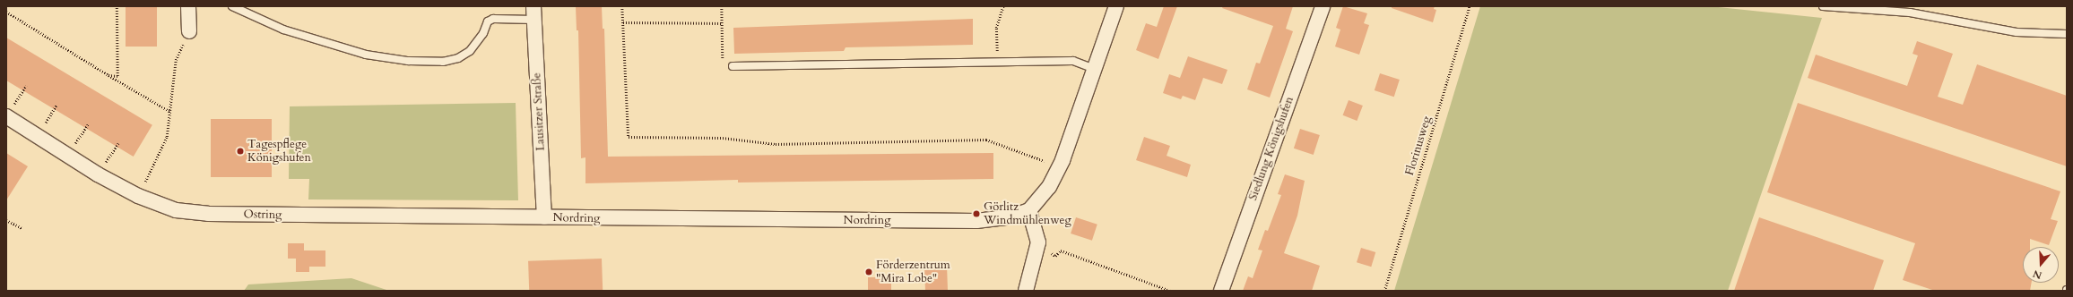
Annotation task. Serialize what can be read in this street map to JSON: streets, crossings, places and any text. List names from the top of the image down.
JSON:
{
  "streets": {
    "street": [
      "Lausitzer Straße",
      "Siedlung Königshufen",
      "Ostring",
      "Nordring"
    ],
    "path": ["Florinusweg"]
  },
  "crossings": [
    ["Lausitzer Straße", "Ostring"],
    ["Lausitzer Straße", "Nordring"],
    ["Ostring", "Nordring"]
  ],
  "places": ["Tagespflege Königshufen", "Görlitz Windmühlenweg", "Förderzentrum \"Mira Lobe\""],
  "north": "bottom"
}
